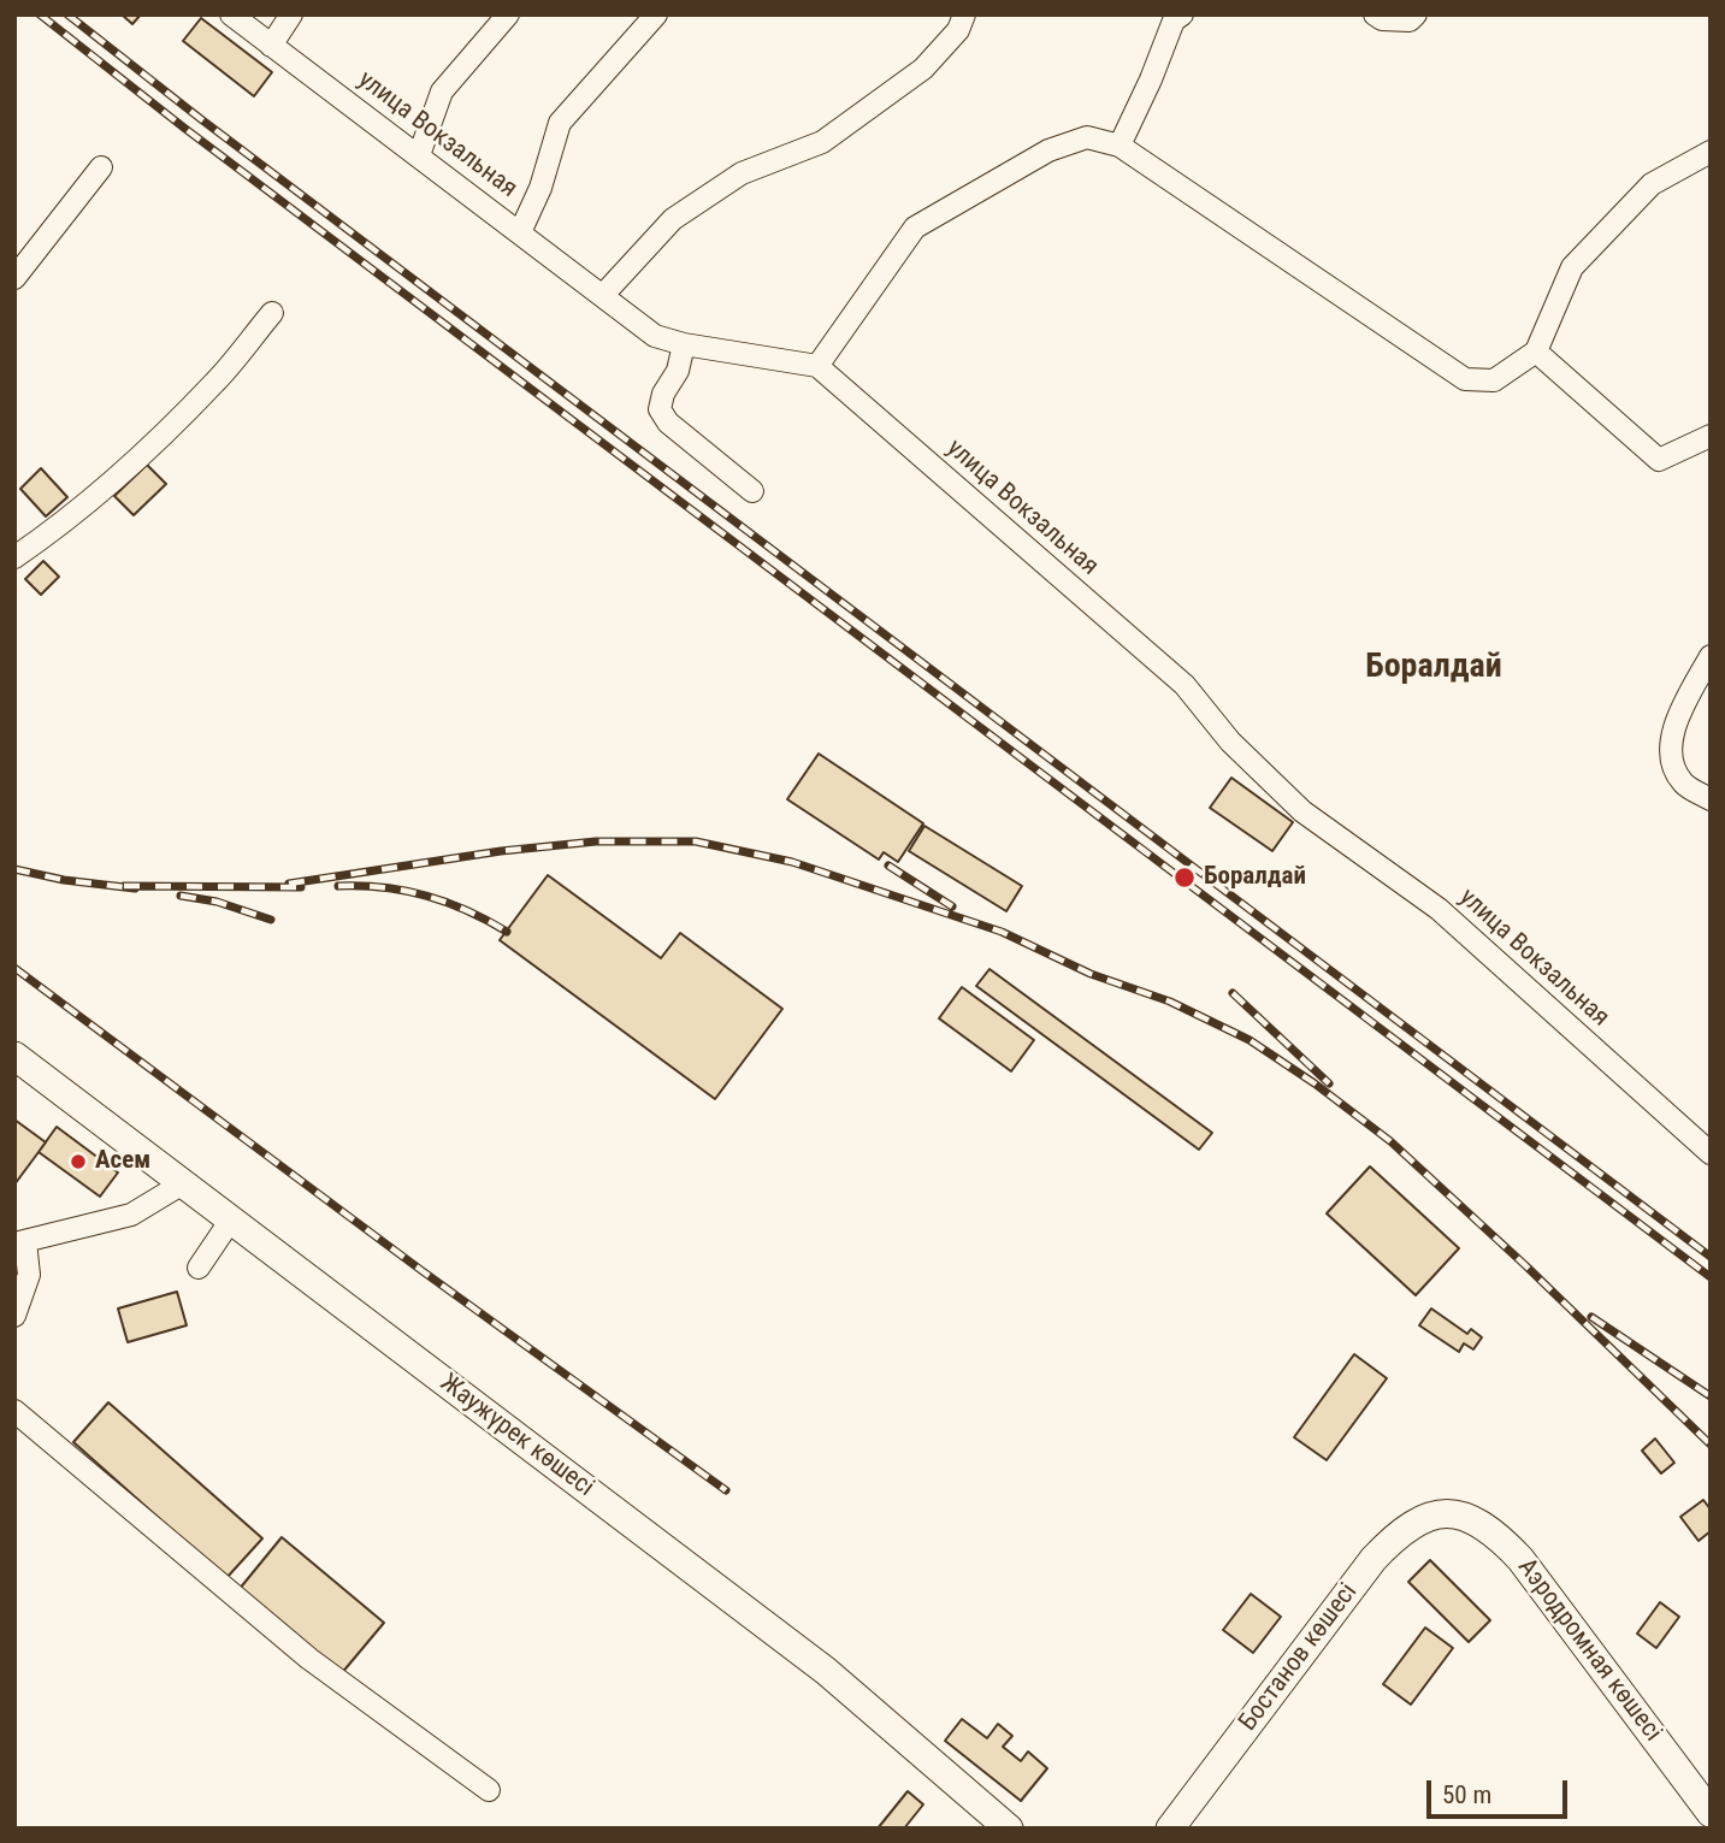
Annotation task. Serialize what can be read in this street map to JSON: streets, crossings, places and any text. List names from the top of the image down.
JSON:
{
  "streets": {
    "main road": ["Жаужүрек көшесі", "Аэродромная көшесі", "Бостанов көшесі"],
    "street": ["улица Вокзальная"]
  },
  "crossings": [
    ["Аэродромная көшесі", "Бостанов көшесі"]
  ],
  "districts": ["Боралдай"],
  "places": ["Боралдай", "Асем"],
  "scale_bar": "50 m"
}
